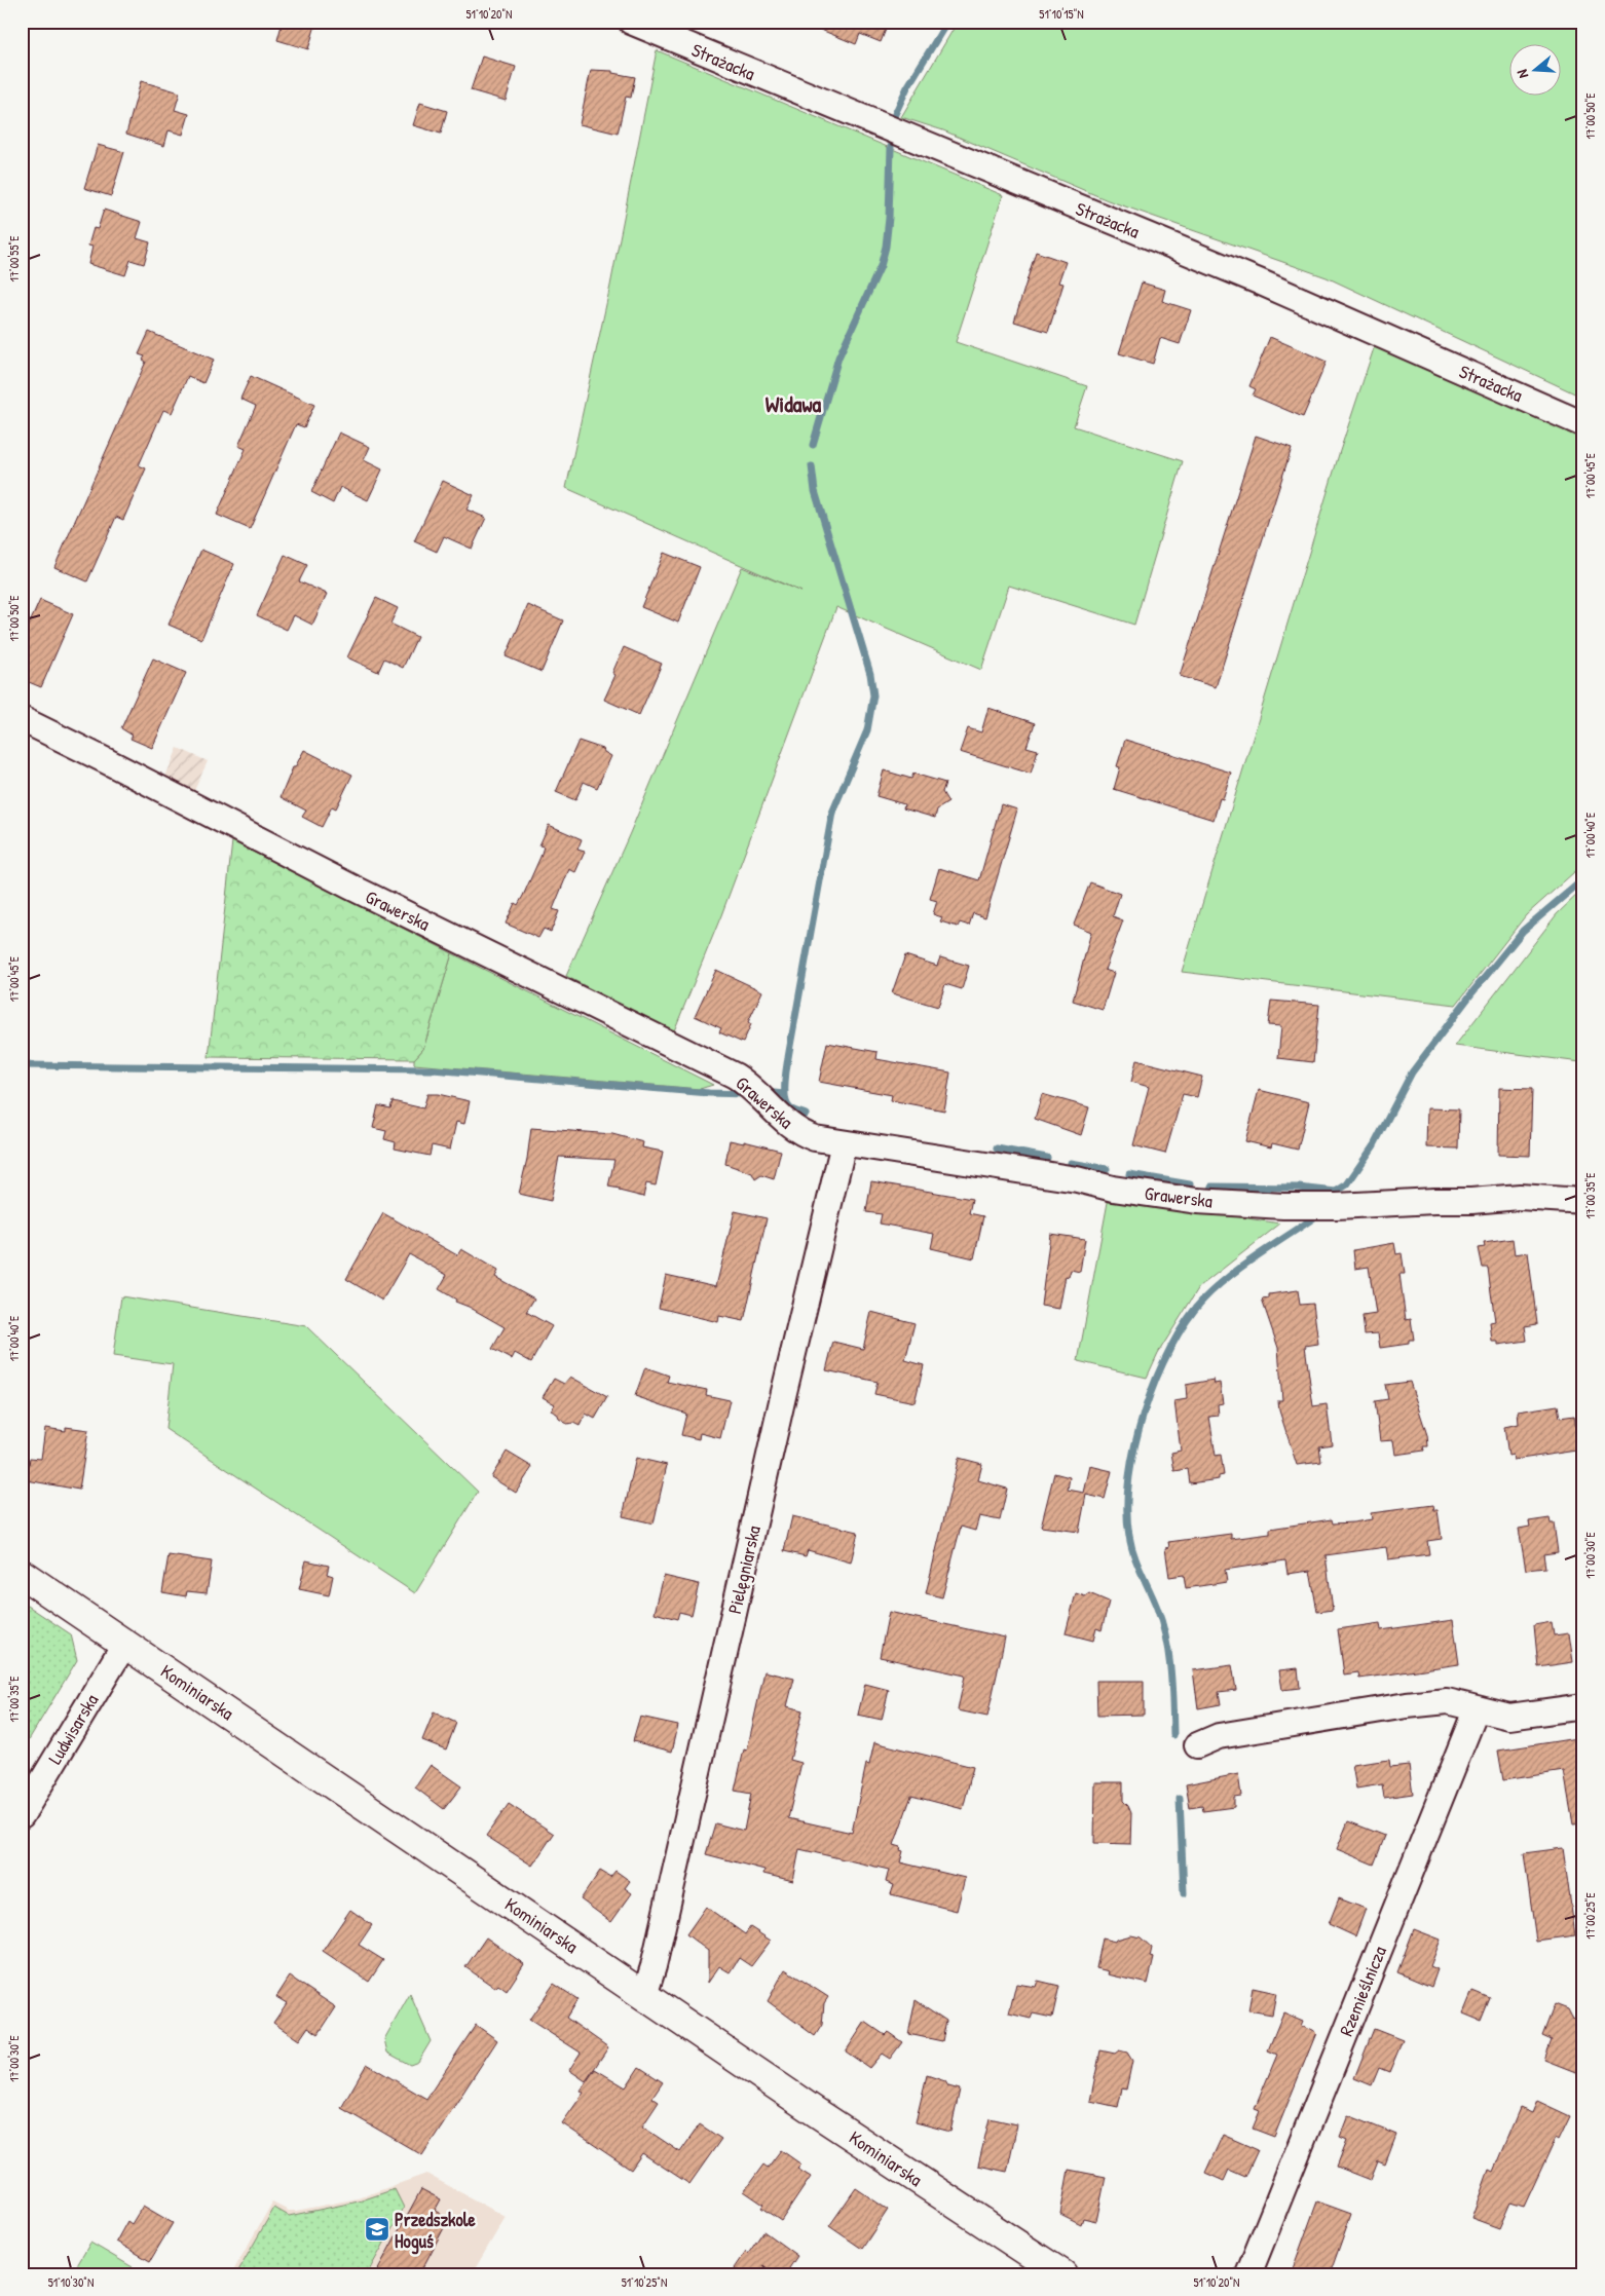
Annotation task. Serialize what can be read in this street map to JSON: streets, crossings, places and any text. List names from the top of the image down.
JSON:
{
  "streets": {
    "street": [
      "Strażacka",
      "Grawerska",
      "Pielęgniarska",
      "Kominiarska",
      "Ludwisarska",
      "Rzemieślnicza"
    ]
  },
  "crossings": [
    ["Grawerska", "Pielęgniarska"],
    ["Pielęgniarska", "Kominiarska"],
    ["Kominiarska", "Ludwisarska"]
  ],
  "districts": ["Widawa"],
  "places": {
    "school or university": ["Przedszkole Hoguś"]
  },
  "north": "left",
  "coordinates": [
    "51°10'20\"N",
    "51°10'15\"N",
    "17°00'50\"E",
    "17°00'55\"E",
    "17°00'45\"E",
    "17°00'40\"E",
    "17°00'35\"E",
    "17°00'30\"E",
    "17°00'25\"E",
    "51°10'30\"N",
    "51°10'25\"N"
  ]
}
